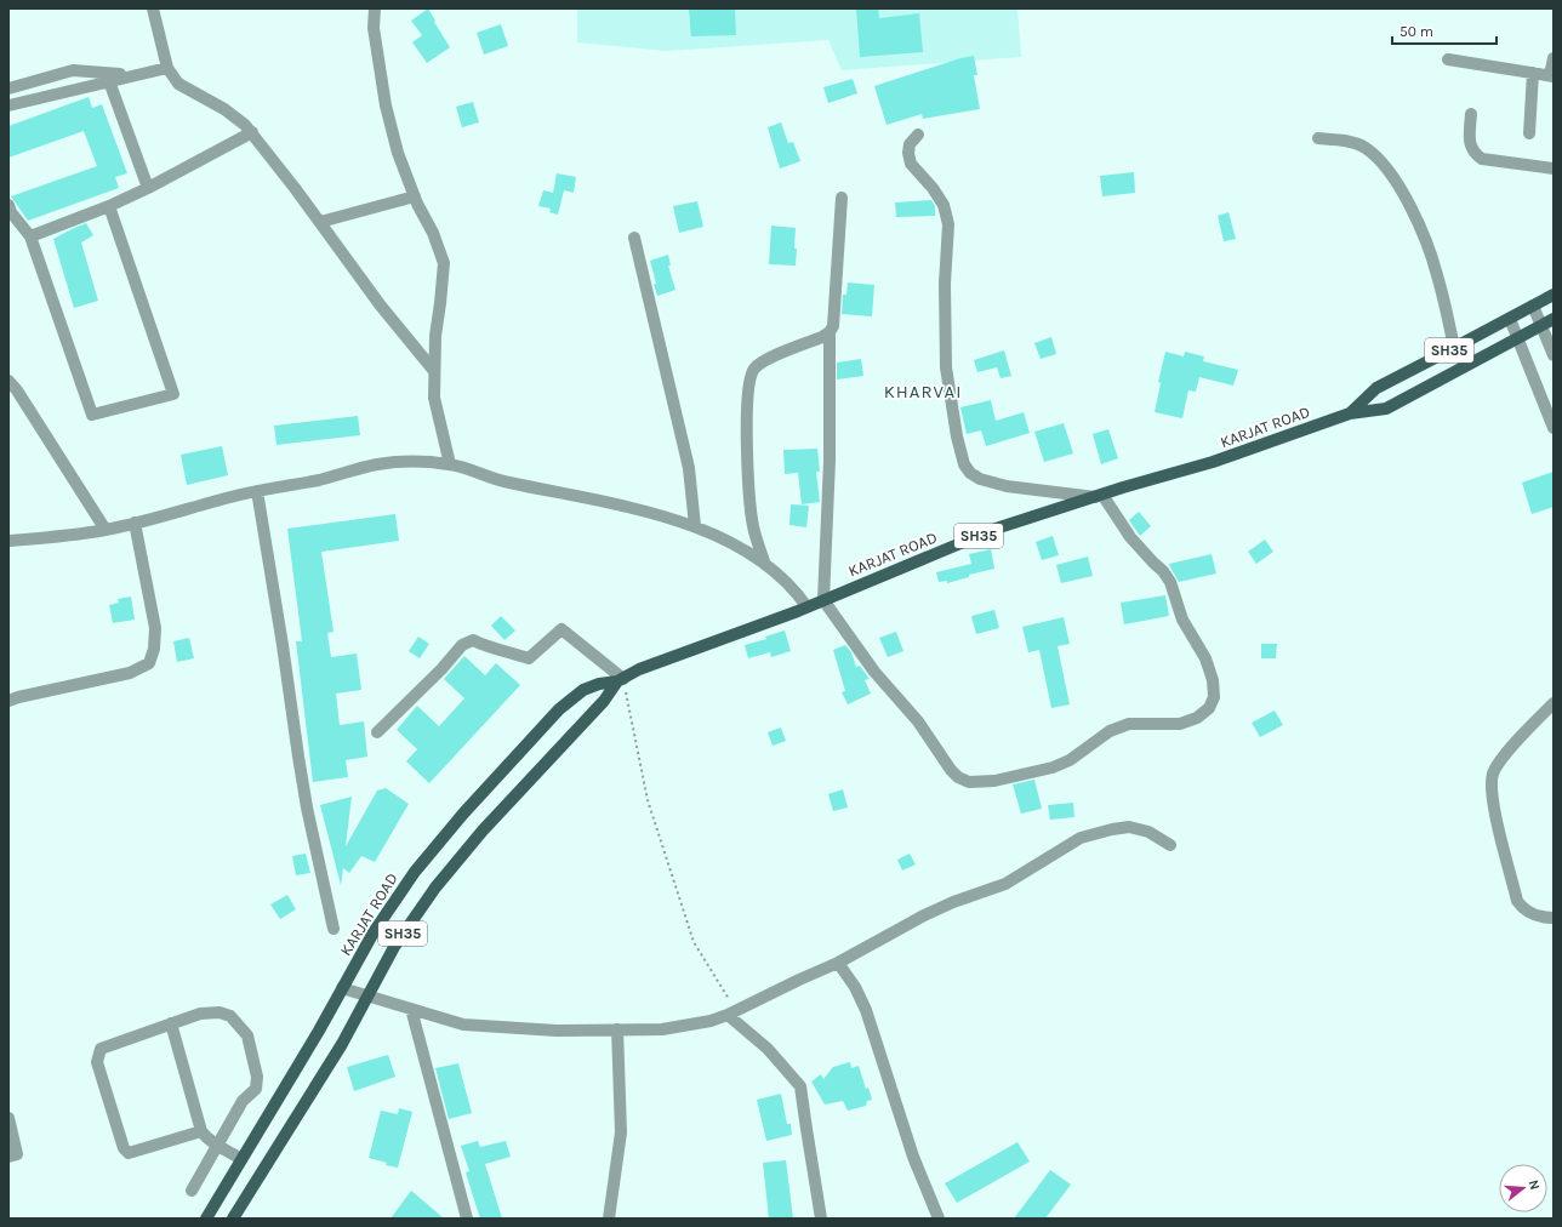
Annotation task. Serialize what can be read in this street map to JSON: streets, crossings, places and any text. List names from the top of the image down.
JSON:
{
  "streets": {
    "main road": ["SH35", "KARJAT ROAD"]
  },
  "districts": ["KHARVAI"],
  "scale_bar": "50 m",
  "north": "right"
}
